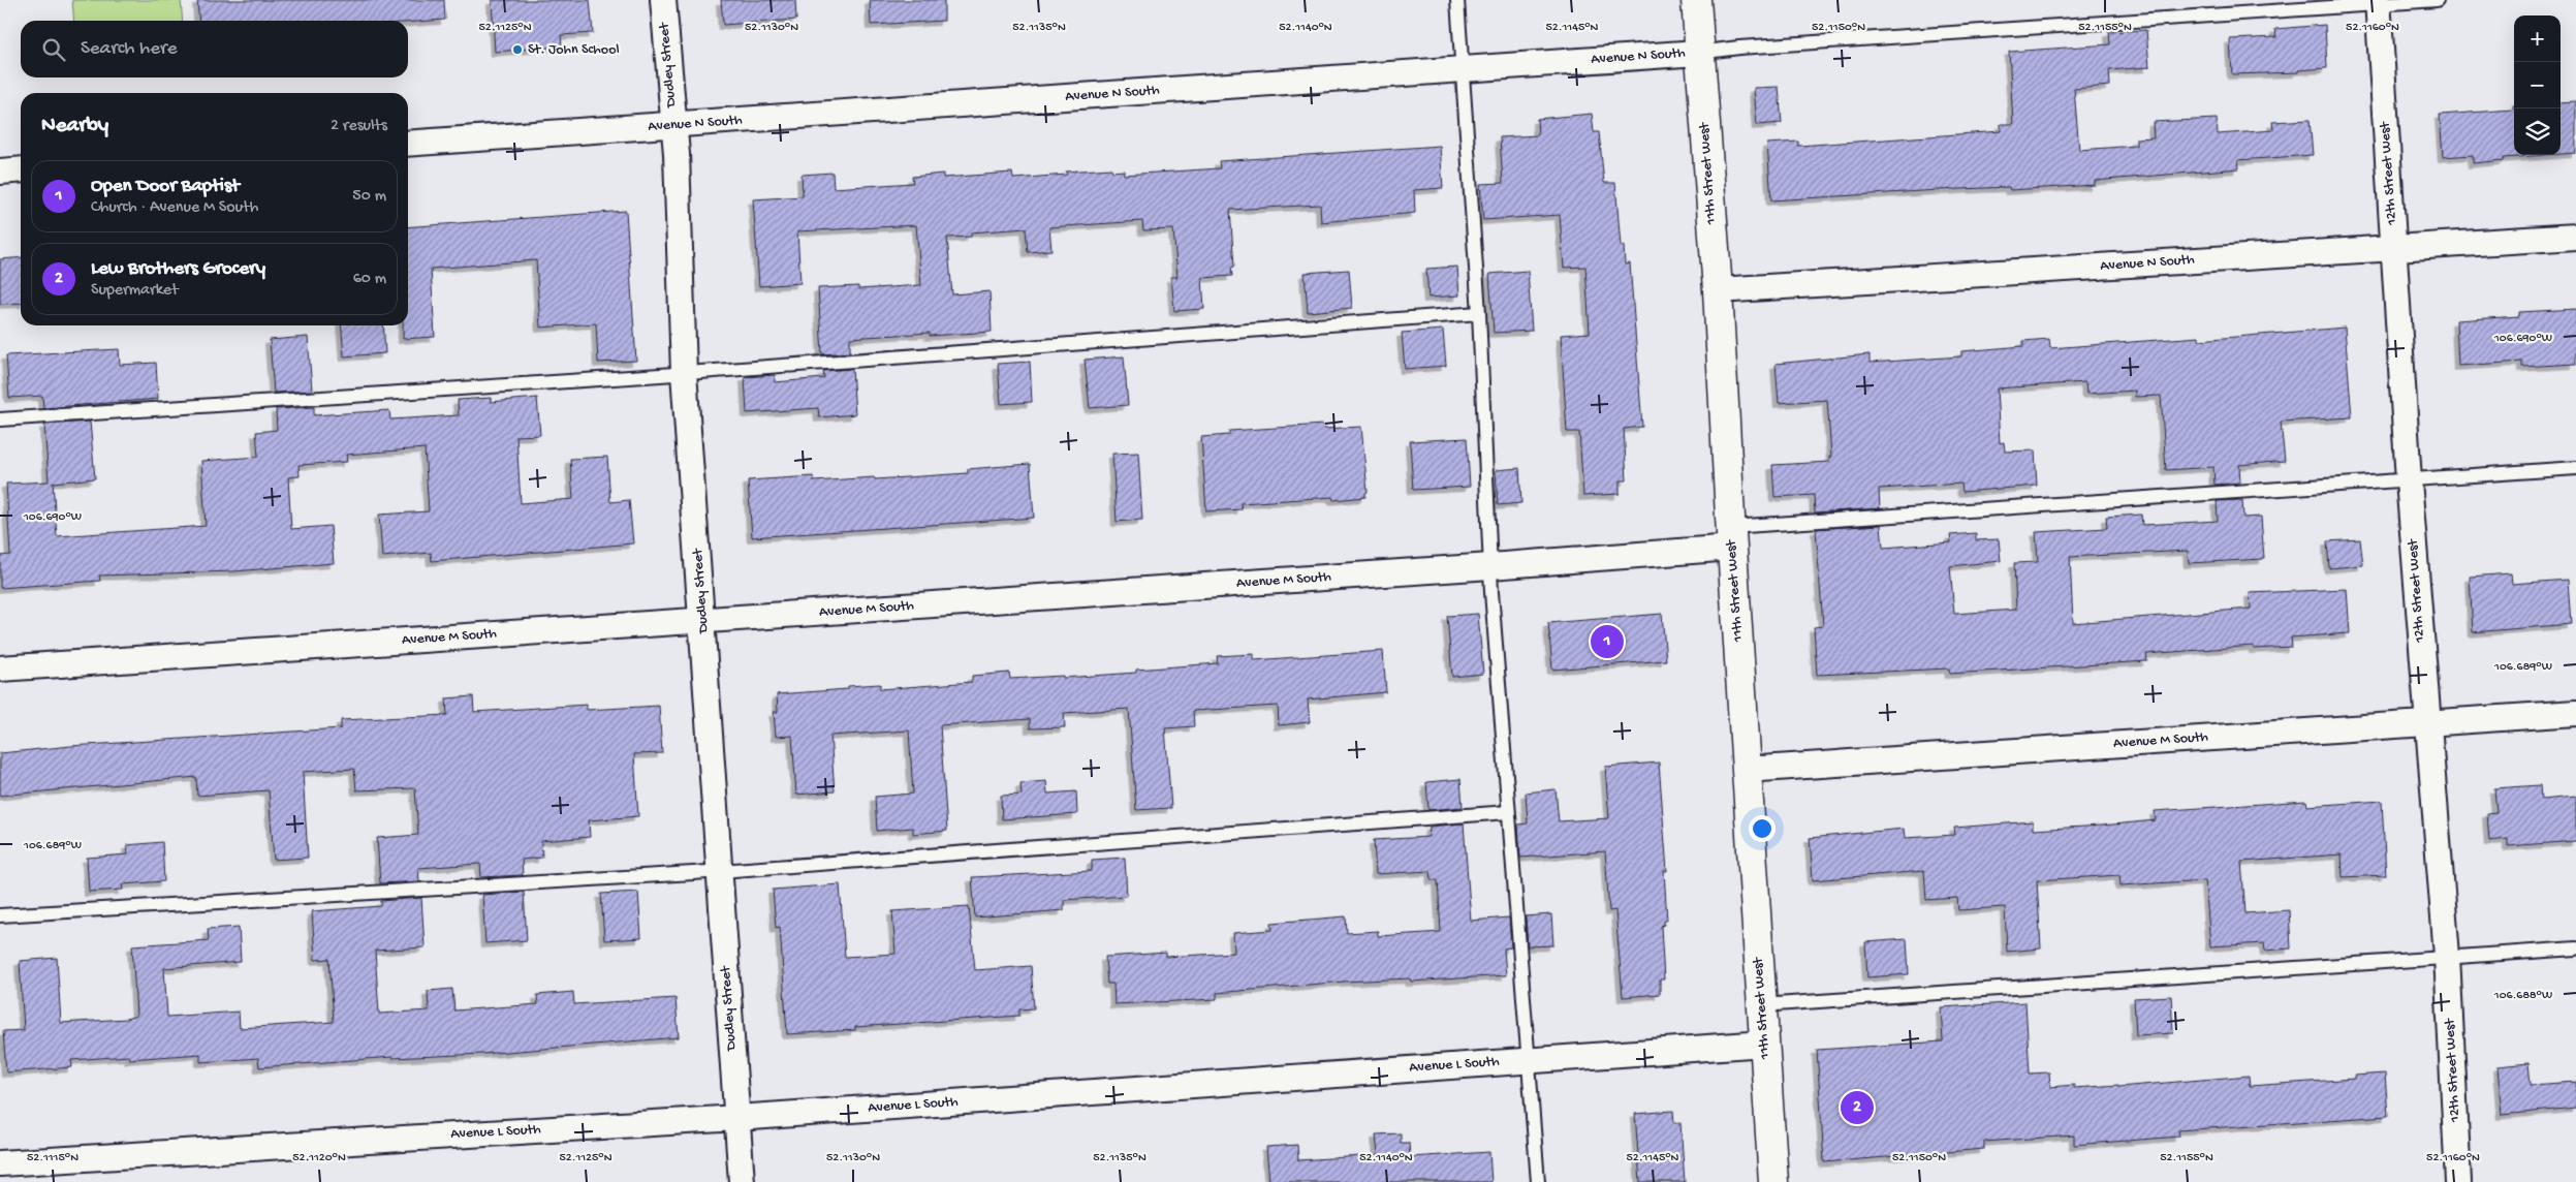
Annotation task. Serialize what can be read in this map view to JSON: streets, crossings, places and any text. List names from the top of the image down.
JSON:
{
  "streets": {
    "street": [
      "Avenue N South",
      "Dudley Street",
      "11th Street West",
      "12th Street West",
      "Avenue M South",
      "Avenue L South"
    ]
  },
  "crossings": [
    ["Avenue N South", "Dudley Street"],
    ["Avenue N South", "11th Street West"],
    ["Avenue N South", "12th Street West"],
    ["Dudley Street", "Avenue M South"],
    ["Dudley Street", "Avenue L South"],
    ["11th Street West", "Avenue M South"],
    ["11th Street West", "Avenue L South"],
    ["12th Street West", "Avenue M South"]
  ],
  "places": ["St. John School"],
  "page": {
    "map_buttons": ["+", "−"],
    "search": "Search here",
    "heading": ["Nearby", "2 results"],
    "list": [
      {
        "mark": "1",
        "name": "Open Door Baptist",
        "note": "Church · Avenue M South",
        "value": "50 m"
      },
      {
        "mark": "2",
        "name": "Lew Brothers Grocery",
        "note": "Supermarket",
        "value": "60 m"
      }
    ],
    "pins": ["1", "2"]
  },
  "coordinates": [
    "52.1125°N",
    "52.1130°N",
    "52.1135°N",
    "52.1140°N",
    "52.1145°N",
    "52.1150°N",
    "52.1155°N",
    "52.1160°N",
    "106.690°W",
    "106.689°W",
    "106.688°W",
    "52.1115°N",
    "52.1120°N"
  ]
}
